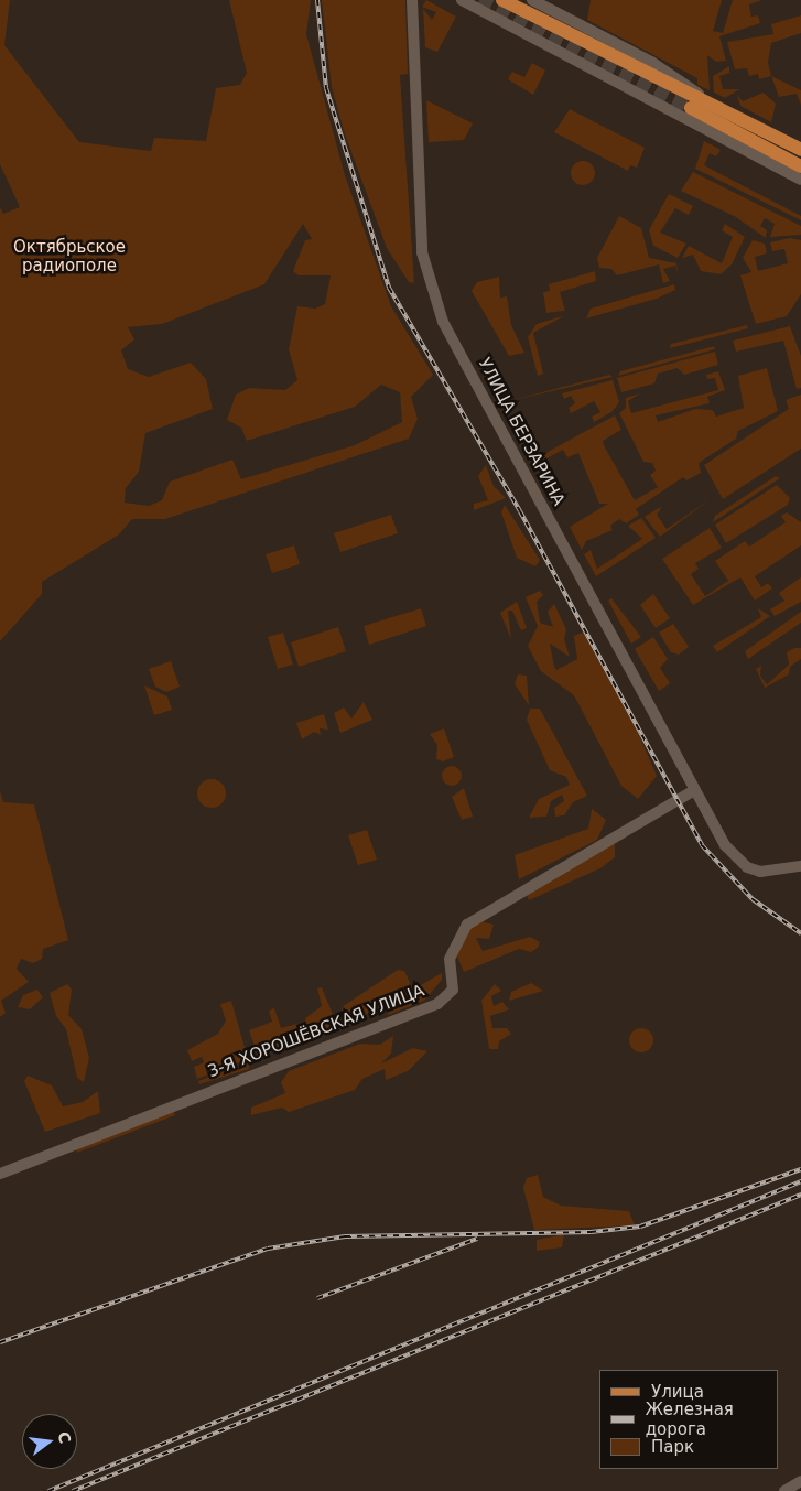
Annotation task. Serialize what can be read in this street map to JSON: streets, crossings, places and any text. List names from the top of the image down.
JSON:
{
  "streets": {
    "street": ["УЛИЦА БЕРЗАРИНА", "3-Я ХОРОШЁВСКАЯ УЛИЦА"]
  },
  "crossings": [
    ["УЛИЦА БЕРЗАРИНА", "3-Я ХОРОШЁВСКАЯ УЛИЦА"]
  ],
  "parks": ["Октябрьское радиополе"],
  "legend": ["Улица", "Железная дорога", "Парк"],
  "north": "right"
}
